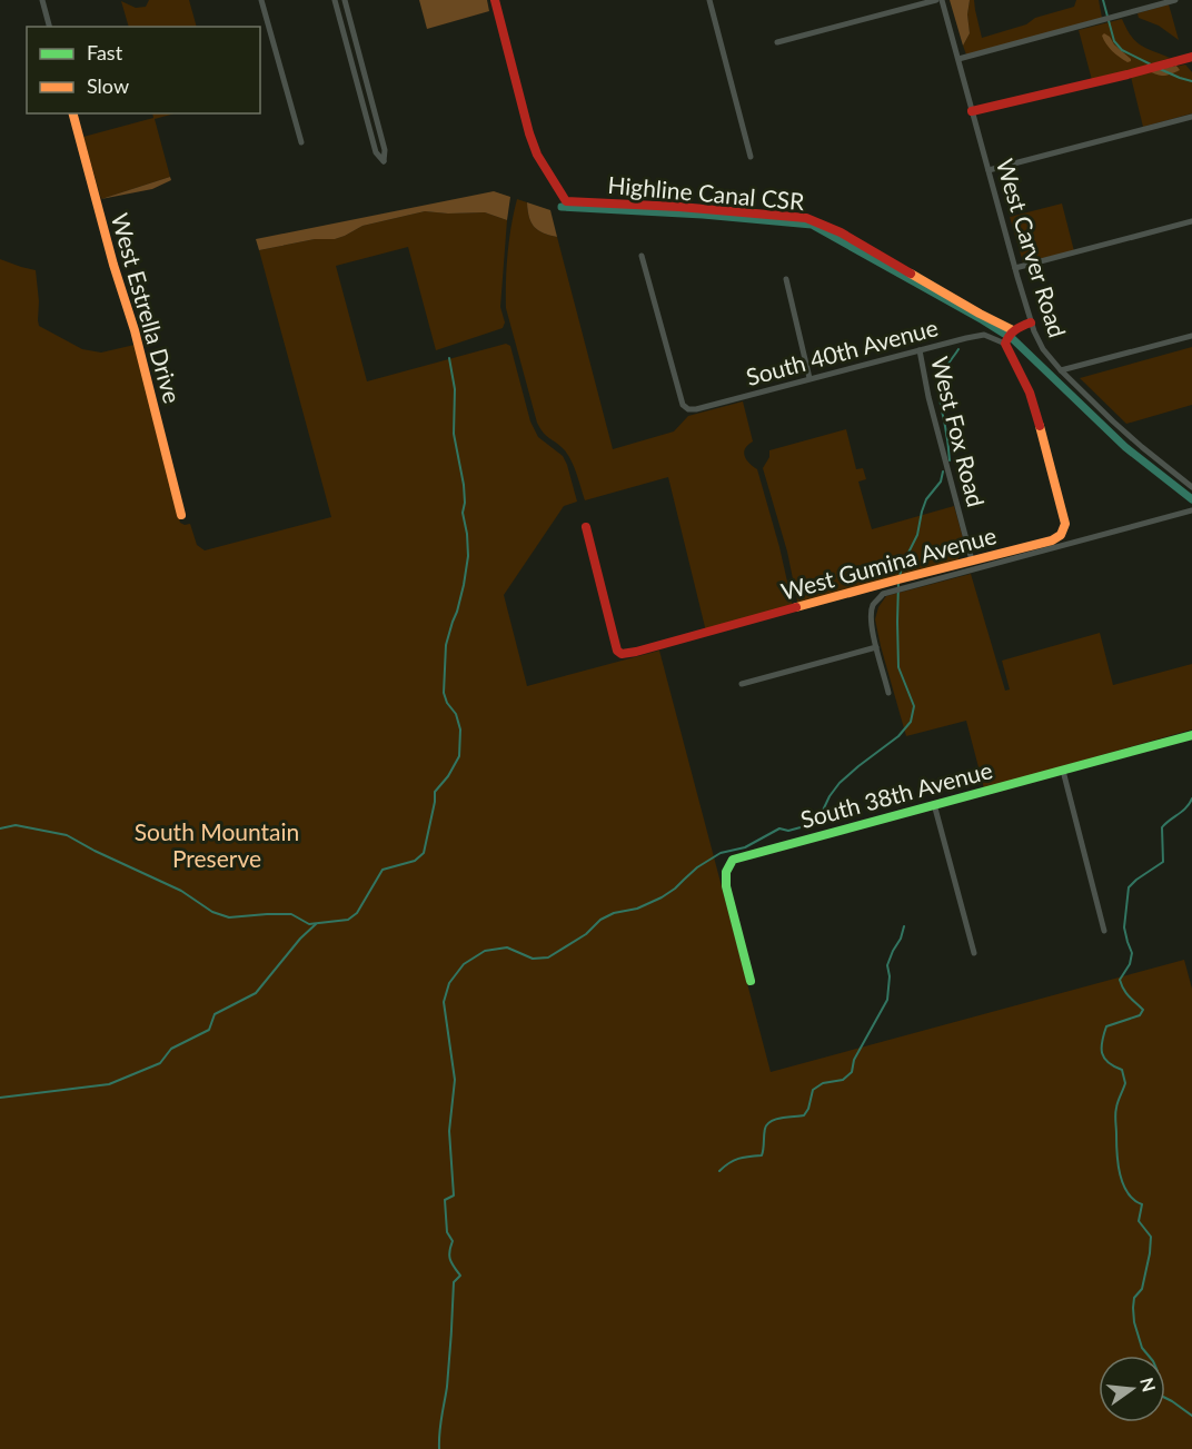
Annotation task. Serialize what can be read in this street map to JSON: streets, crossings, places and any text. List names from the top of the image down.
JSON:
{
  "streets": {
    "street": [
      "Highline Canal CSR",
      "West Carver Road",
      "West Estrella Drive",
      "South 40th Avenue",
      "West Fox Road",
      "West Gumina Avenue",
      "South 38th Avenue"
    ]
  },
  "crossings": [
    ["South 40th Avenue", "West Fox Road"],
    ["South 40th Avenue", "West Gumina Avenue"],
    ["West Fox Road", "West Gumina Avenue"]
  ],
  "parks": ["South Mountain Preserve"],
  "legend": ["Fast", "Slow"],
  "north": "right"
}
